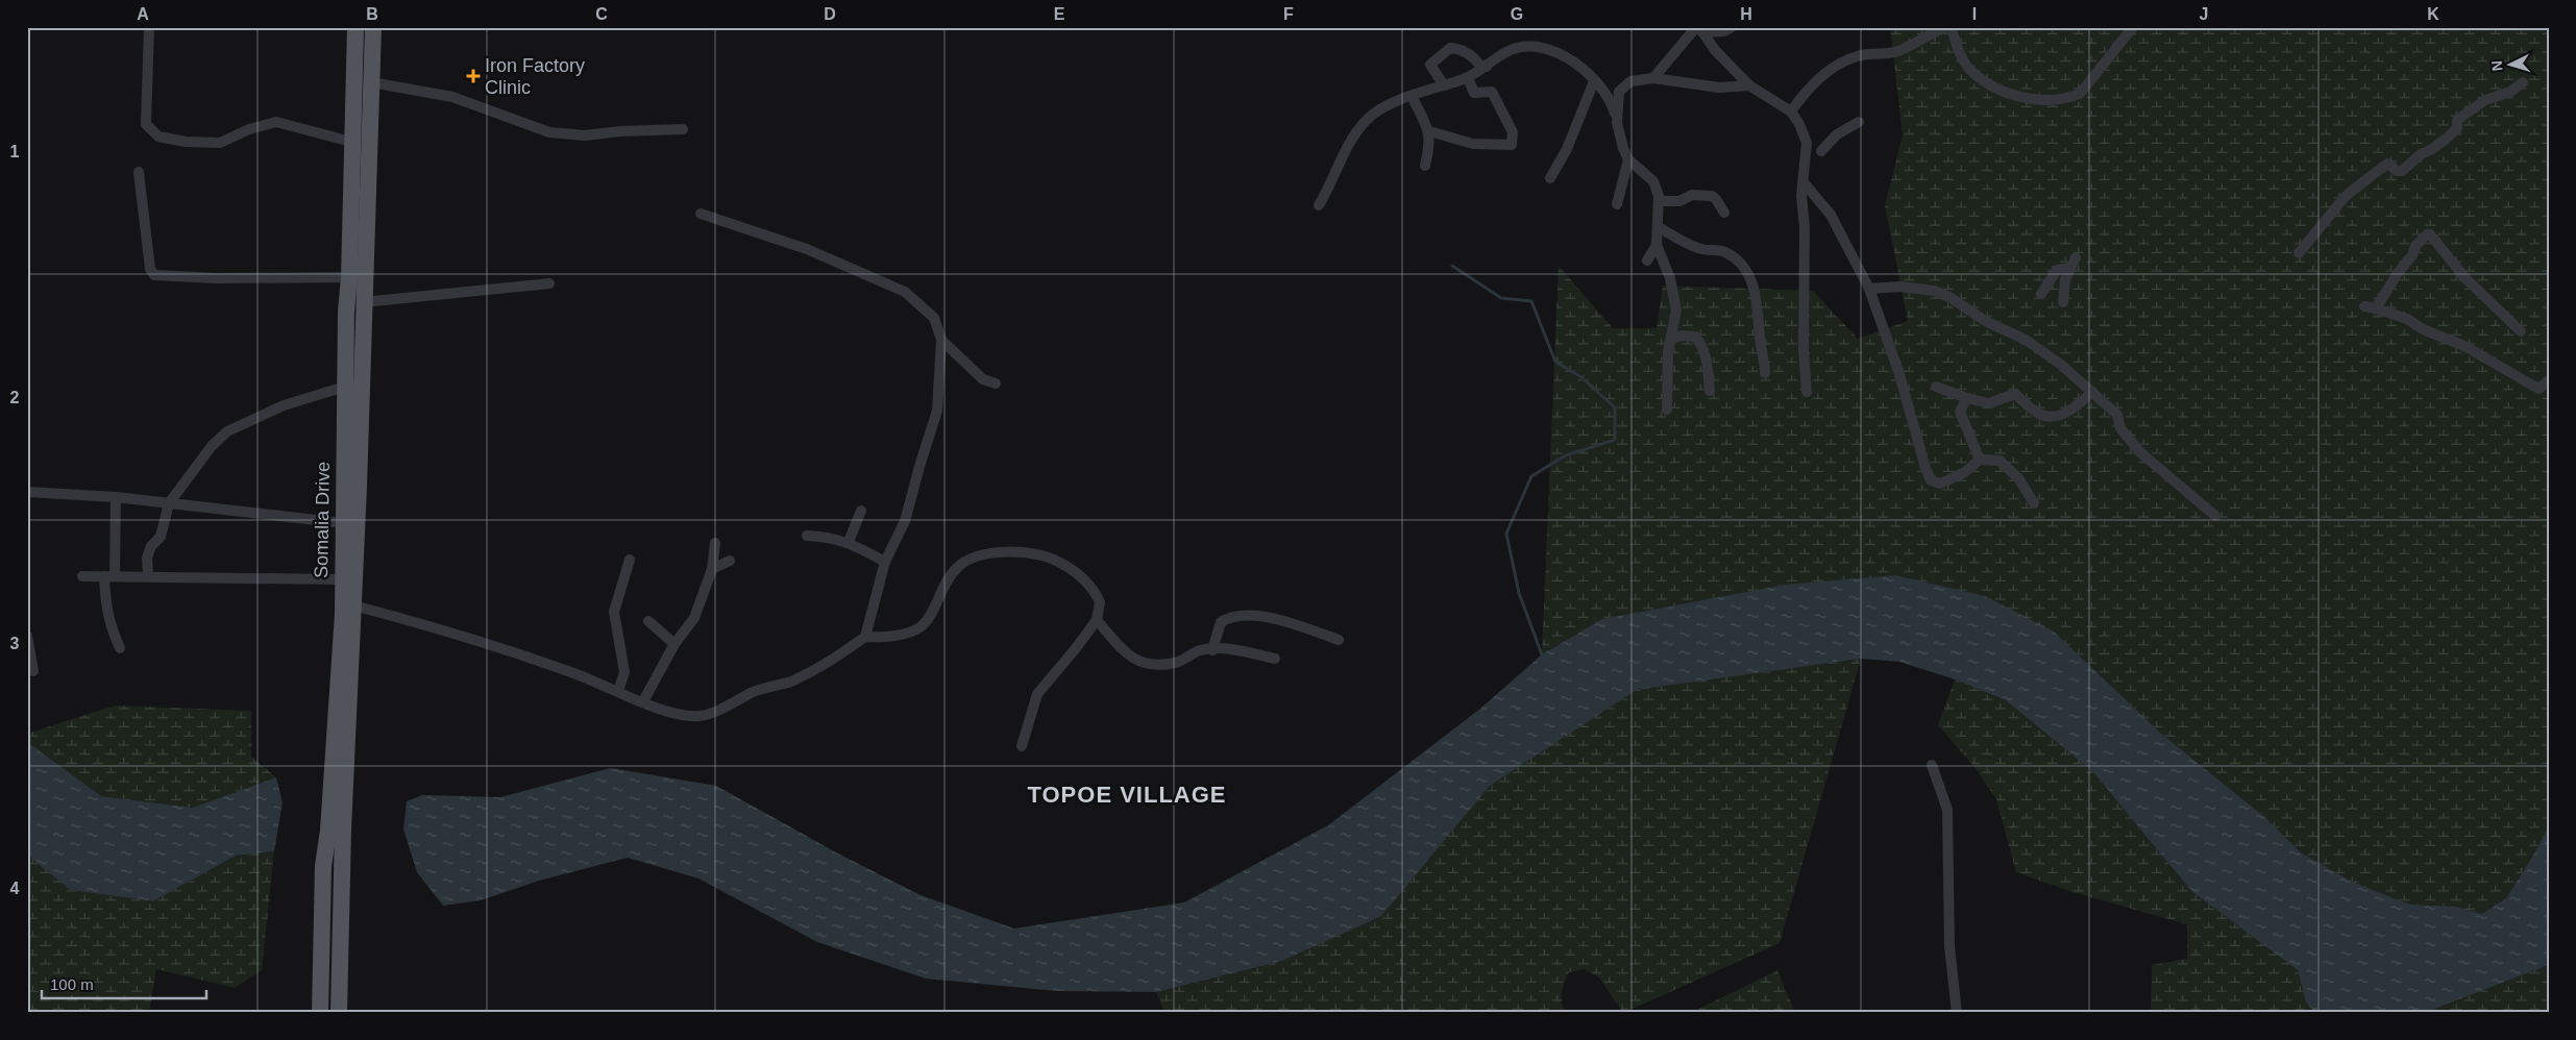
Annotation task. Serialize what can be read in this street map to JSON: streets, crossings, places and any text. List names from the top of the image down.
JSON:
{
  "streets": {
    "main road": ["Somalia Drive"]
  },
  "districts": ["TOPOE VILLAGE"],
  "places": {
    "health": ["Iron Factory Clinic"]
  },
  "scale_bar": "100 m",
  "north": "left",
  "grid": {
    "columns": [
      "A",
      "B",
      "C",
      "D",
      "E",
      "F",
      "G",
      "H",
      "I",
      "J",
      "K"
    ],
    "rows": [
      "1",
      "2",
      "3",
      "4"
    ]
  }
}
